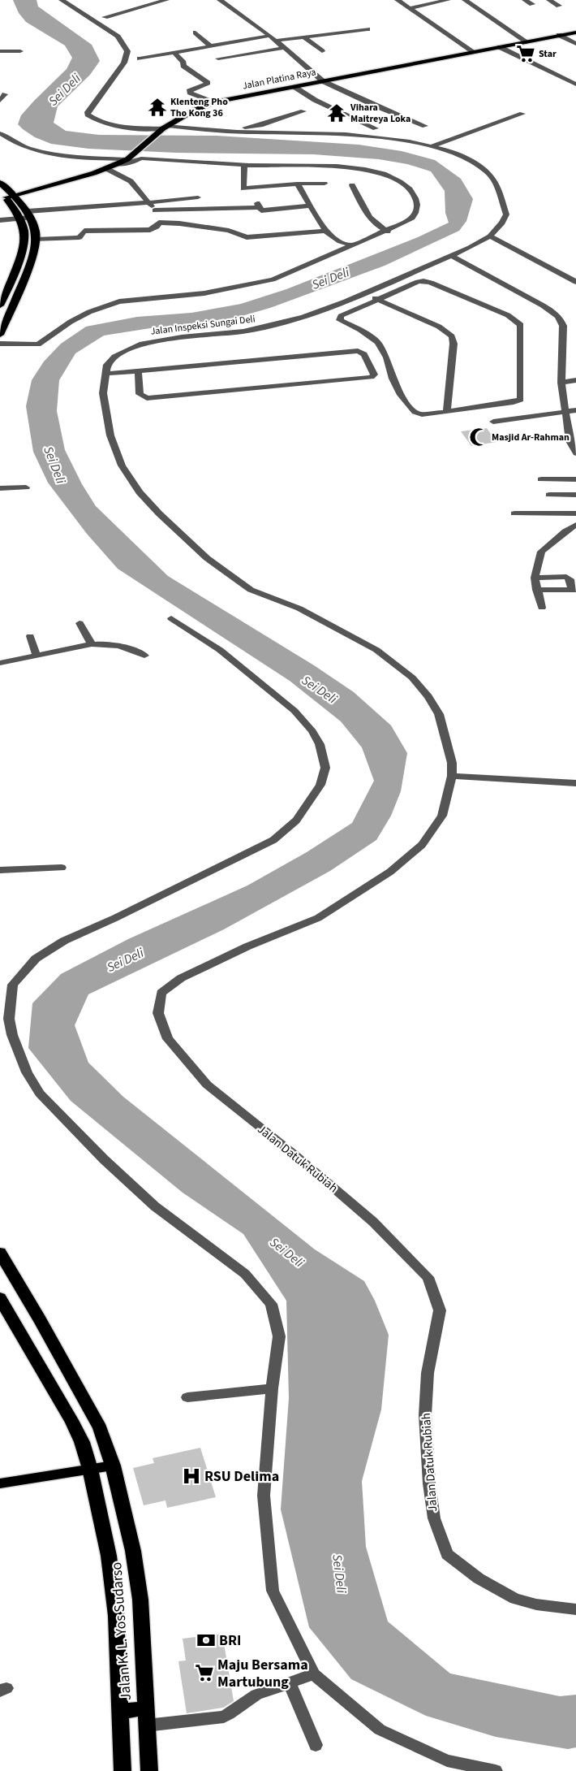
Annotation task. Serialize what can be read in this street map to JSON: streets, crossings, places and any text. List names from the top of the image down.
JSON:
{
  "streets": {
    "highway": ["Jalan K. L. Yos Sudarso"],
    "main road": ["Jalan Platina Raya"],
    "street": ["Jalan Inspeksi Sungai Deli", "Jalan Datuk Rubiah"]
  },
  "crossings": [
    ["Jalan Platina Raya", "Jalan Inspeksi Sungai Deli"],
    ["Jalan Inspeksi Sungai Deli", "Jalan Datuk Rubiah"]
  ],
  "water": ["Sei Deli"],
  "places": {
    "supermarket": ["Star", "Maju Bersama Martubung"],
    "temple": ["Klenteng Pho Tho Kong 36", "Vihara Maitreya Loka"],
    "mosque": ["Masjid Ar-Rahman"],
    "hospital": ["RSU Delima"],
    "bank": ["BRI"]
  }
}
